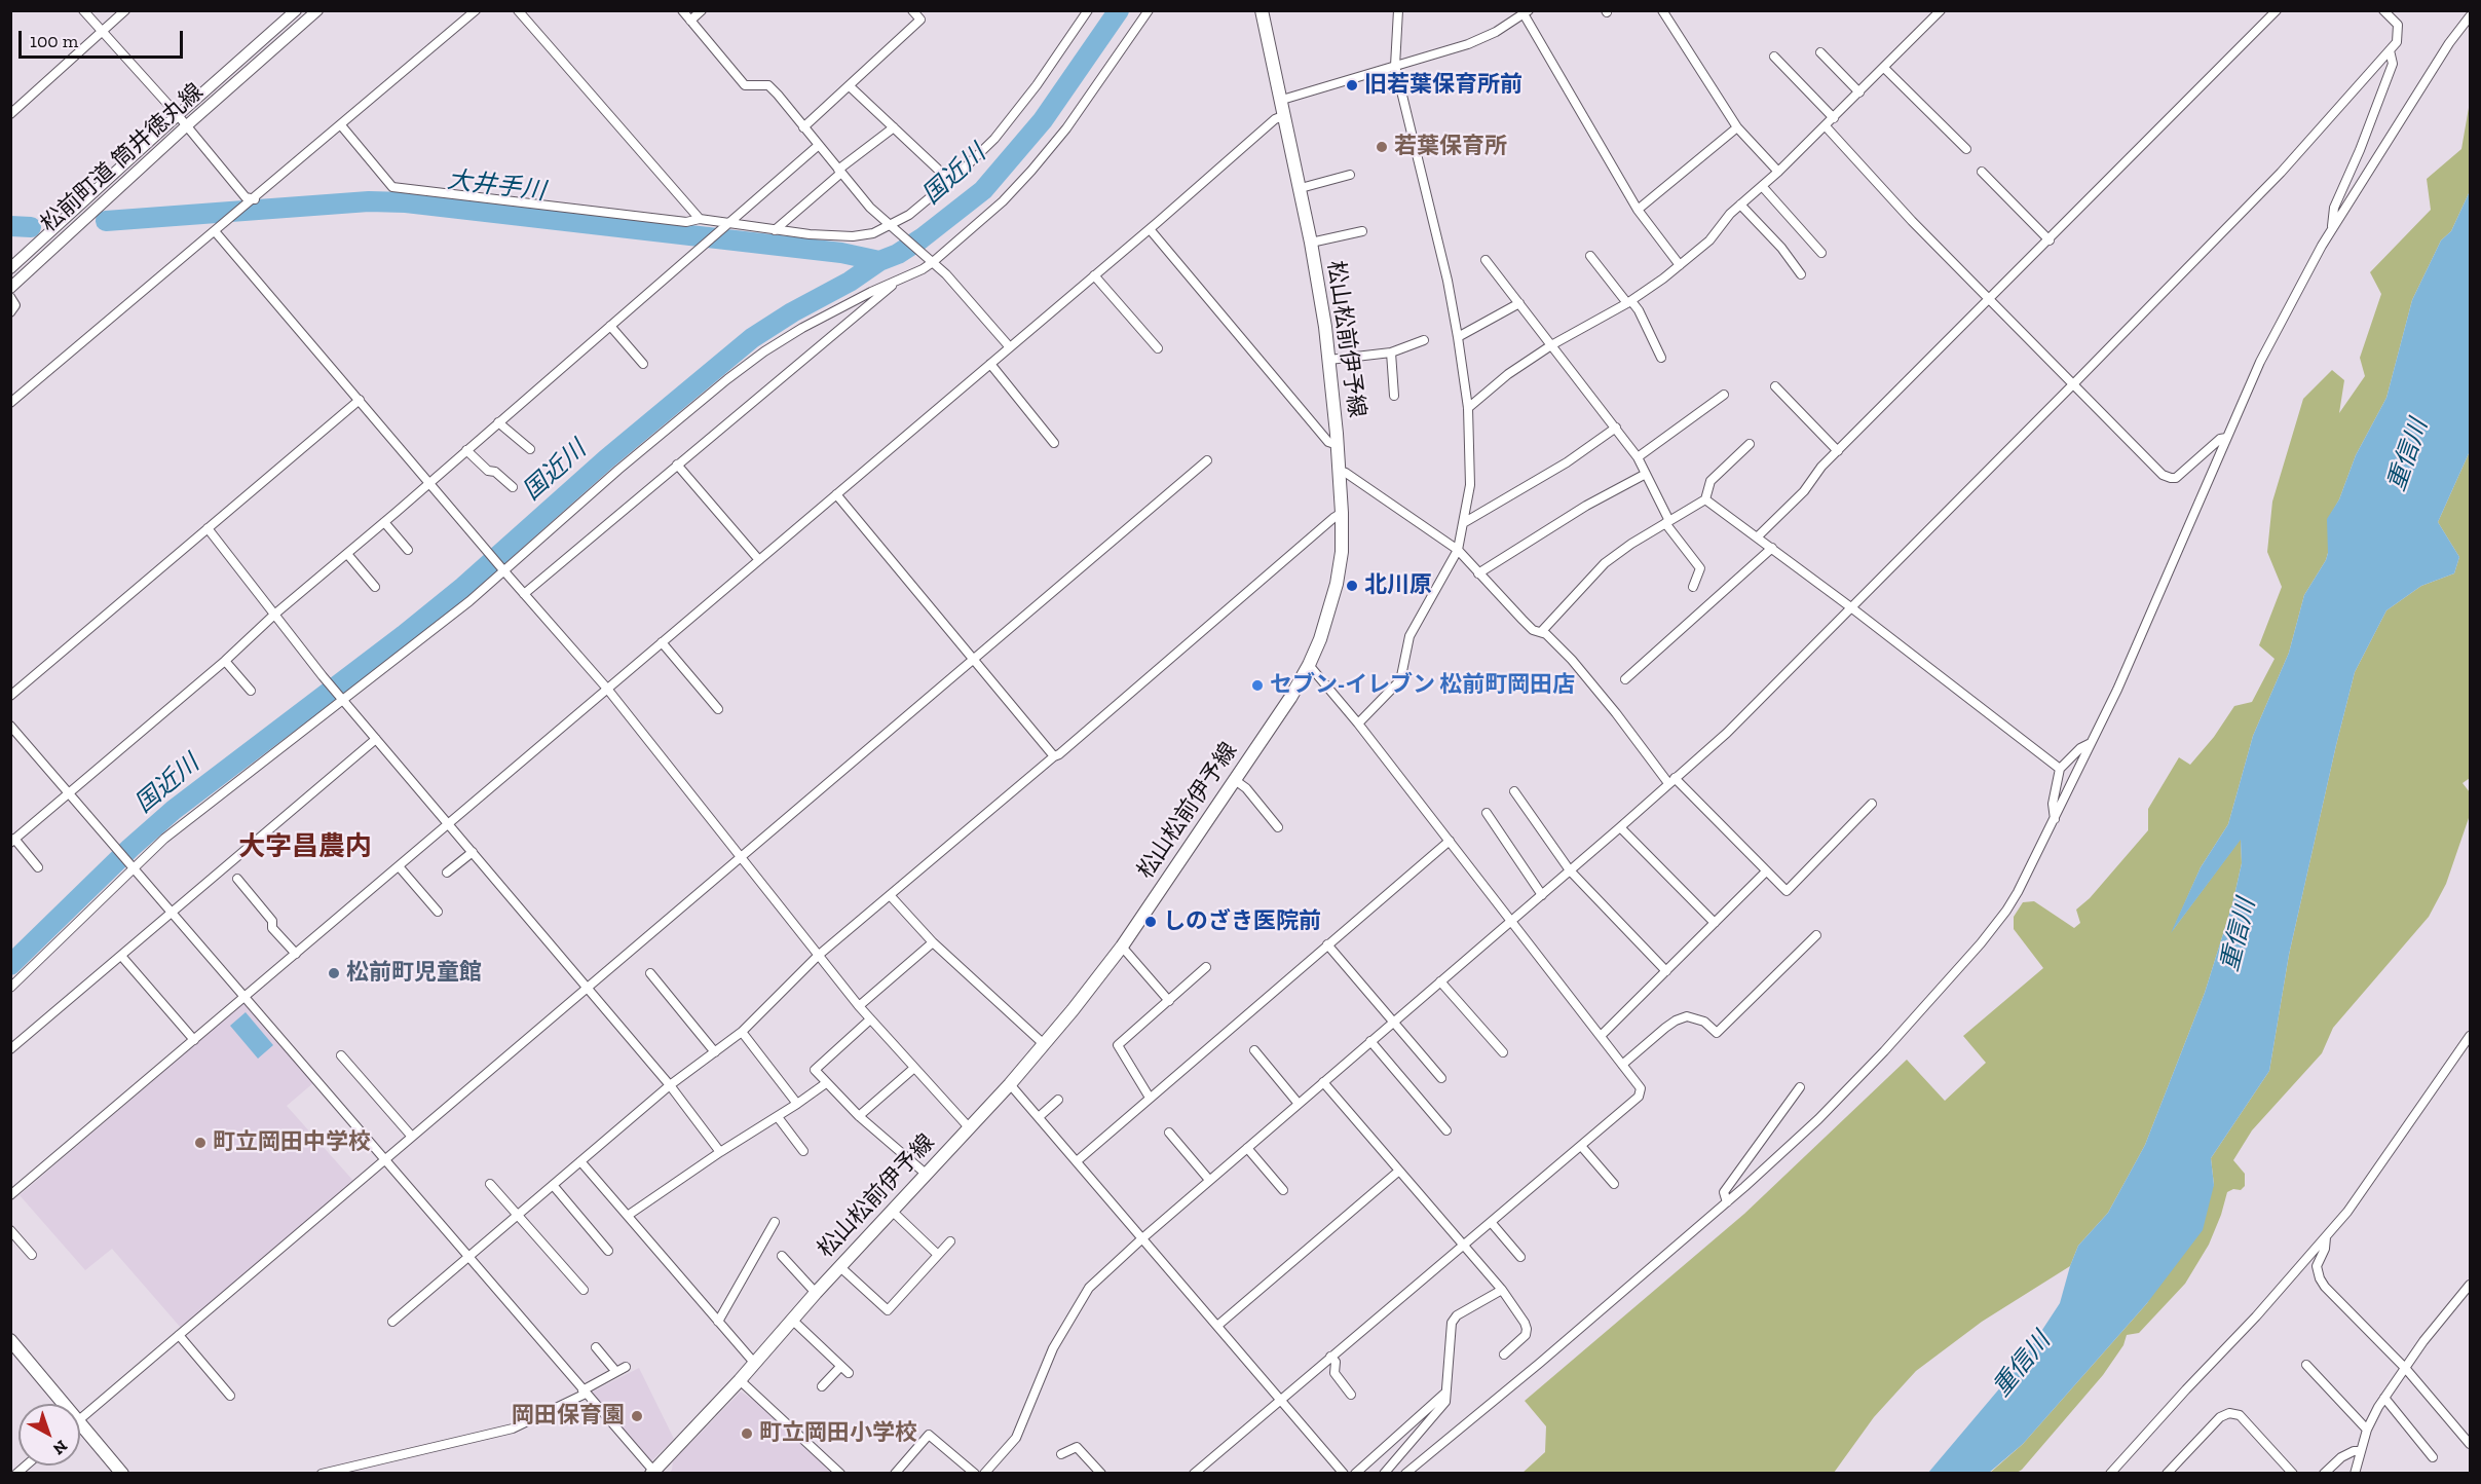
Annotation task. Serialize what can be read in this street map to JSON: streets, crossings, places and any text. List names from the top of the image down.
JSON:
{
  "streets": {
    "main road": ["松山松前伊予線"],
    "street": ["松前町道 筒井徳丸線"]
  },
  "districts": ["大字昌農内"],
  "water": ["国近川", "大井手川", "重信川"],
  "places": [
    "旧若葉保育所前",
    "若葉保育所",
    "北川原",
    "セブン-イレブン 松前町岡田店",
    "しのざき医院前",
    "松前町児童館",
    "町立岡田中学校",
    "岡田保育園",
    "町立岡田小学校"
  ],
  "scale_bar": "100 m",
  "north": "bottom right"
}
